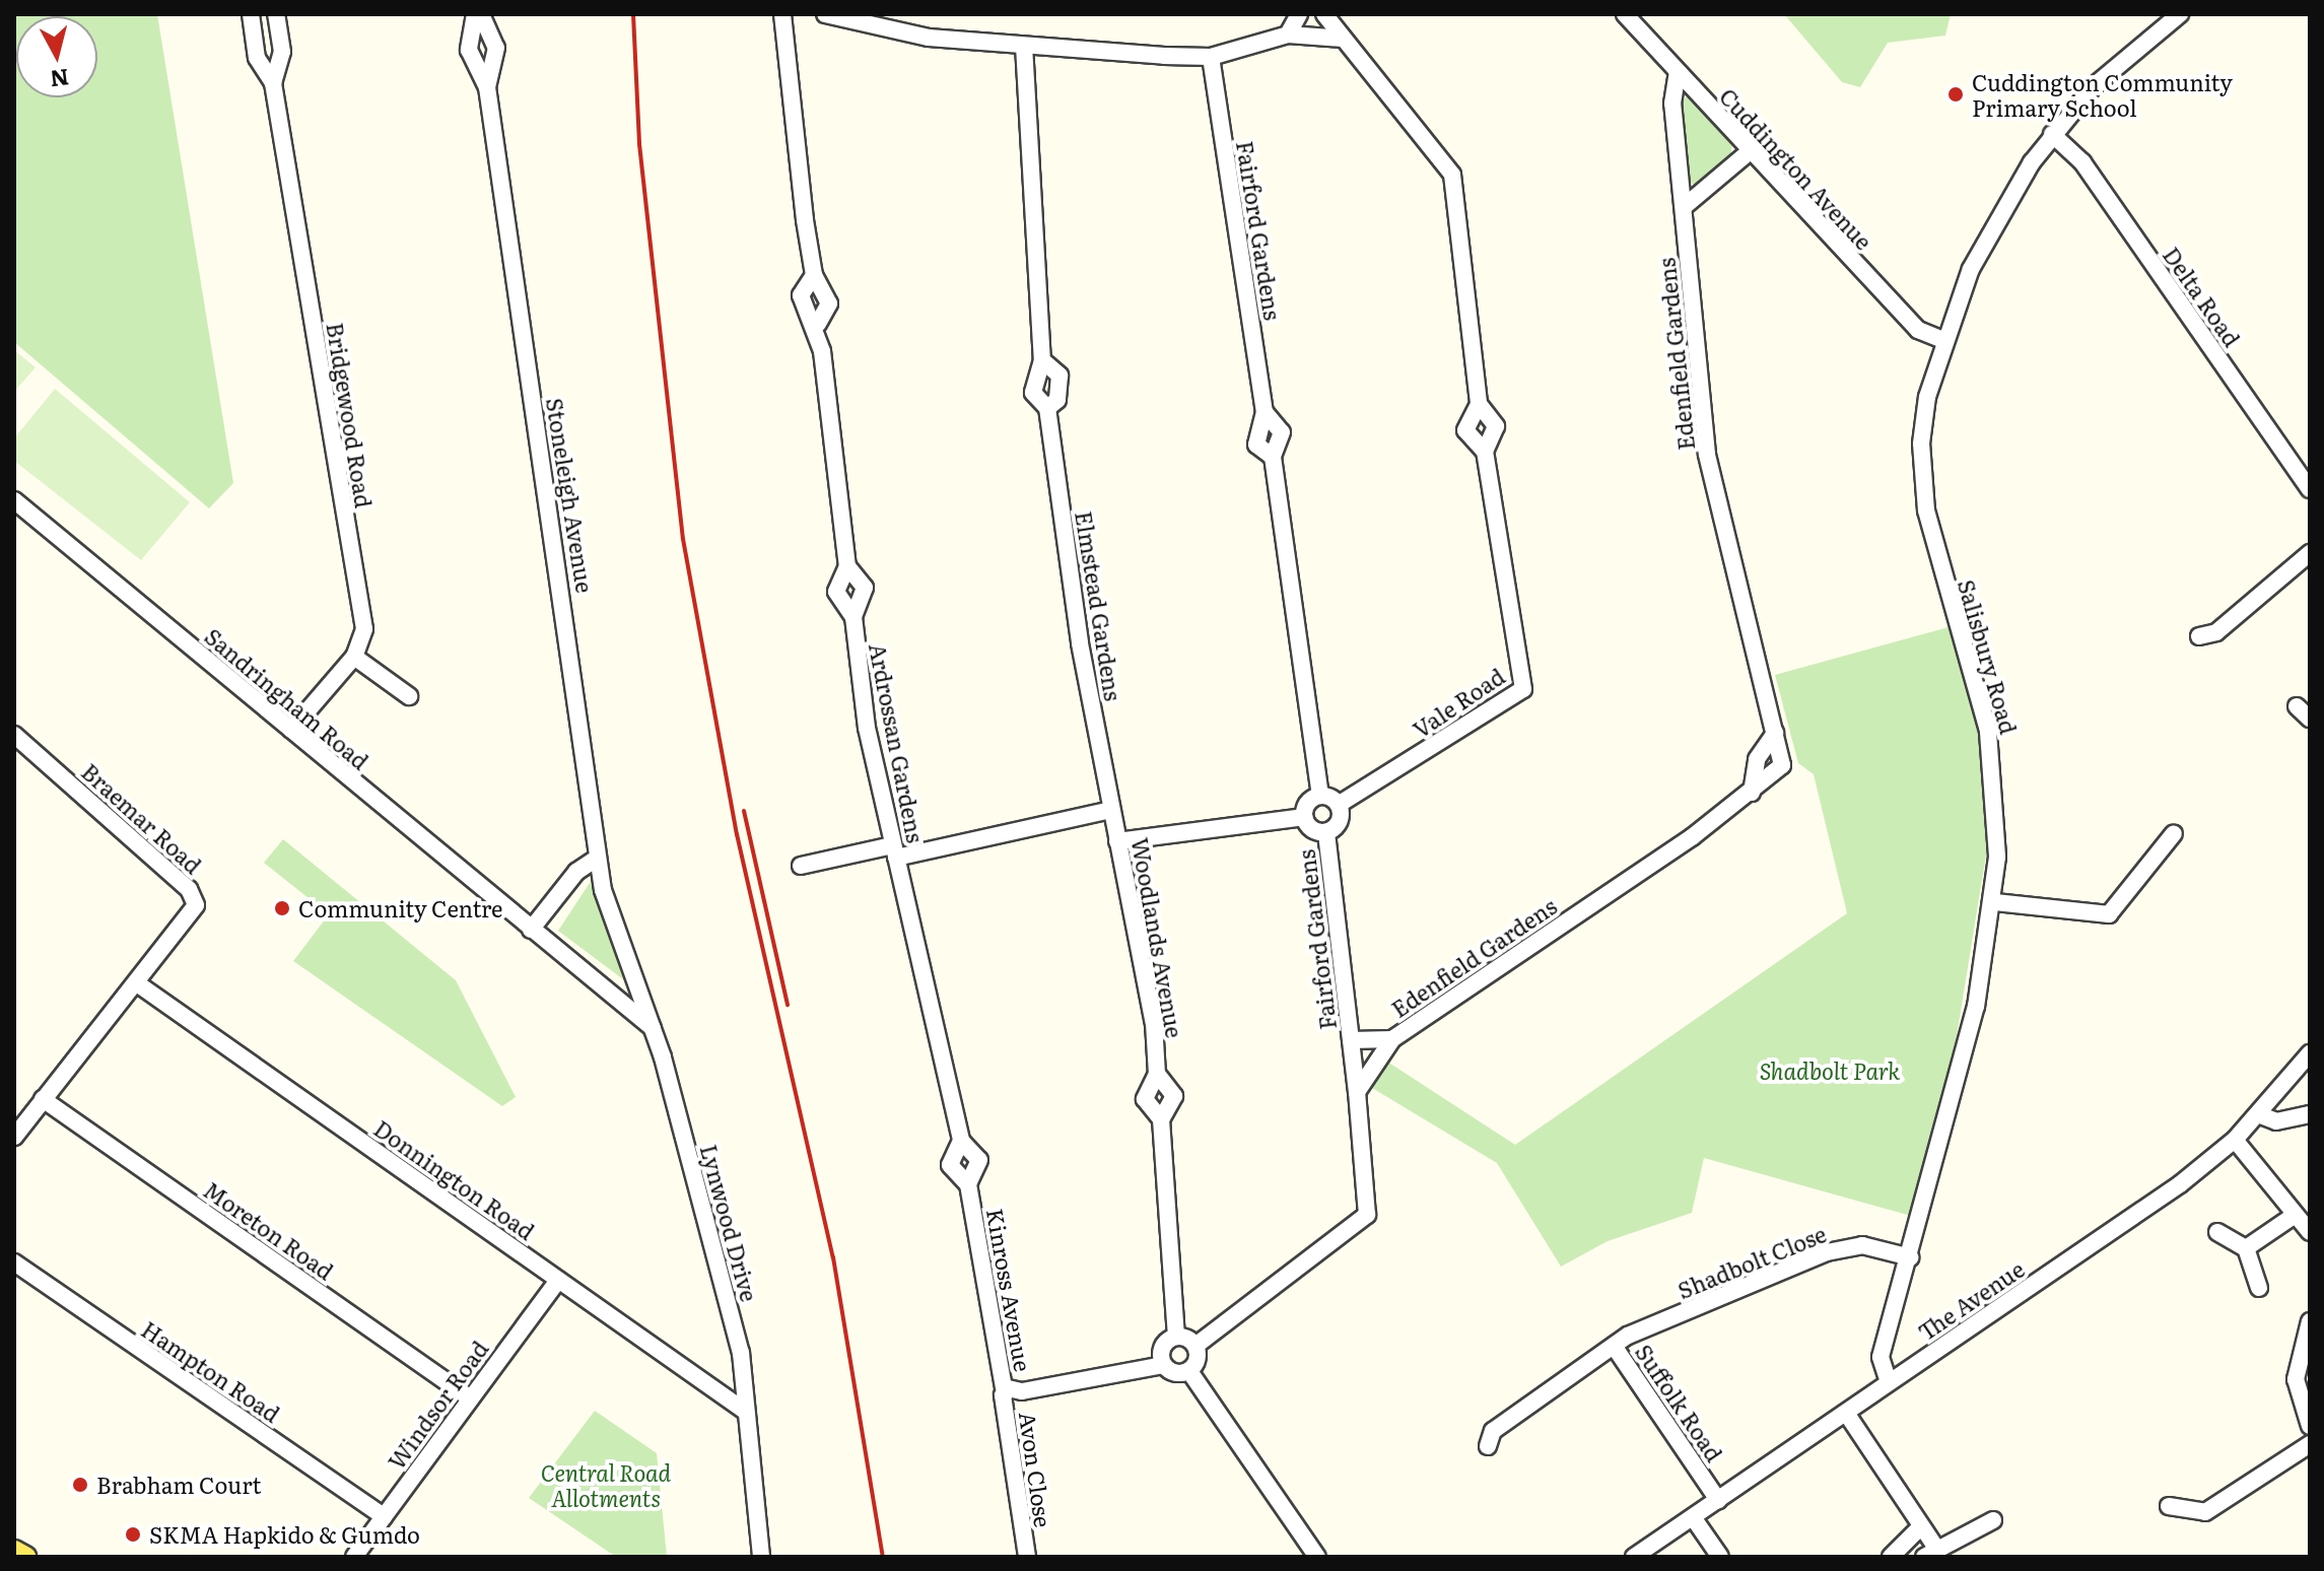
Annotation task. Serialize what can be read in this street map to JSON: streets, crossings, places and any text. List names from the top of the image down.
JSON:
{
  "streets": {
    "street": [
      "Cuddington Avenue",
      "Fairford Gardens",
      "Delta Road",
      "Edenfield Gardens",
      "Bridgewood Road",
      "Stoneleigh Avenue",
      "Elmstead Gardens",
      "Salisbury Road",
      "Sandringham Road",
      "Vale Road",
      "Ardrossan Gardens",
      "Braemar Road",
      "Woodlands Avenue",
      "Donnington Road",
      "Lynwood Drive",
      "Moreton Road",
      "Shadbolt Close",
      "Kinross Avenue",
      "The Avenue",
      "Hampton Road",
      "Suffolk Road",
      "Windsor Road",
      "Avon Close"
    ]
  },
  "crossings": [
    ["Cuddington Avenue", "Edenfield Gardens"],
    ["Cuddington Avenue", "Salisbury Road"],
    ["Fairford Gardens", "Edenfield Gardens"],
    ["Delta Road", "Salisbury Road"],
    ["Bridgewood Road", "Sandringham Road"],
    ["Stoneleigh Avenue", "Lynwood Drive"],
    ["Elmstead Gardens", "Woodlands Avenue"],
    ["Salisbury Road", "Shadbolt Close"],
    ["Salisbury Road", "The Avenue"],
    ["Sandringham Road", "Lynwood Drive"],
    ["Ardrossan Gardens", "Kinross Avenue"],
    ["Braemar Road", "Donnington Road"],
    ["Donnington Road", "Lynwood Drive"],
    ["Donnington Road", "Windsor Road"],
    ["Moreton Road", "Windsor Road"],
    ["Shadbolt Close", "Suffolk Road"],
    ["Kinross Avenue", "Avon Close"],
    ["The Avenue", "Suffolk Road"],
    ["Hampton Road", "Windsor Road"]
  ],
  "parks": ["Shadbolt Park", "Central Road Allotments"],
  "places": [
    "Cuddington Community Primary School",
    "Community Centre",
    "Brabham Court",
    "SKMA Hapkido & Gumdo"
  ],
  "north": "bottom"
}
